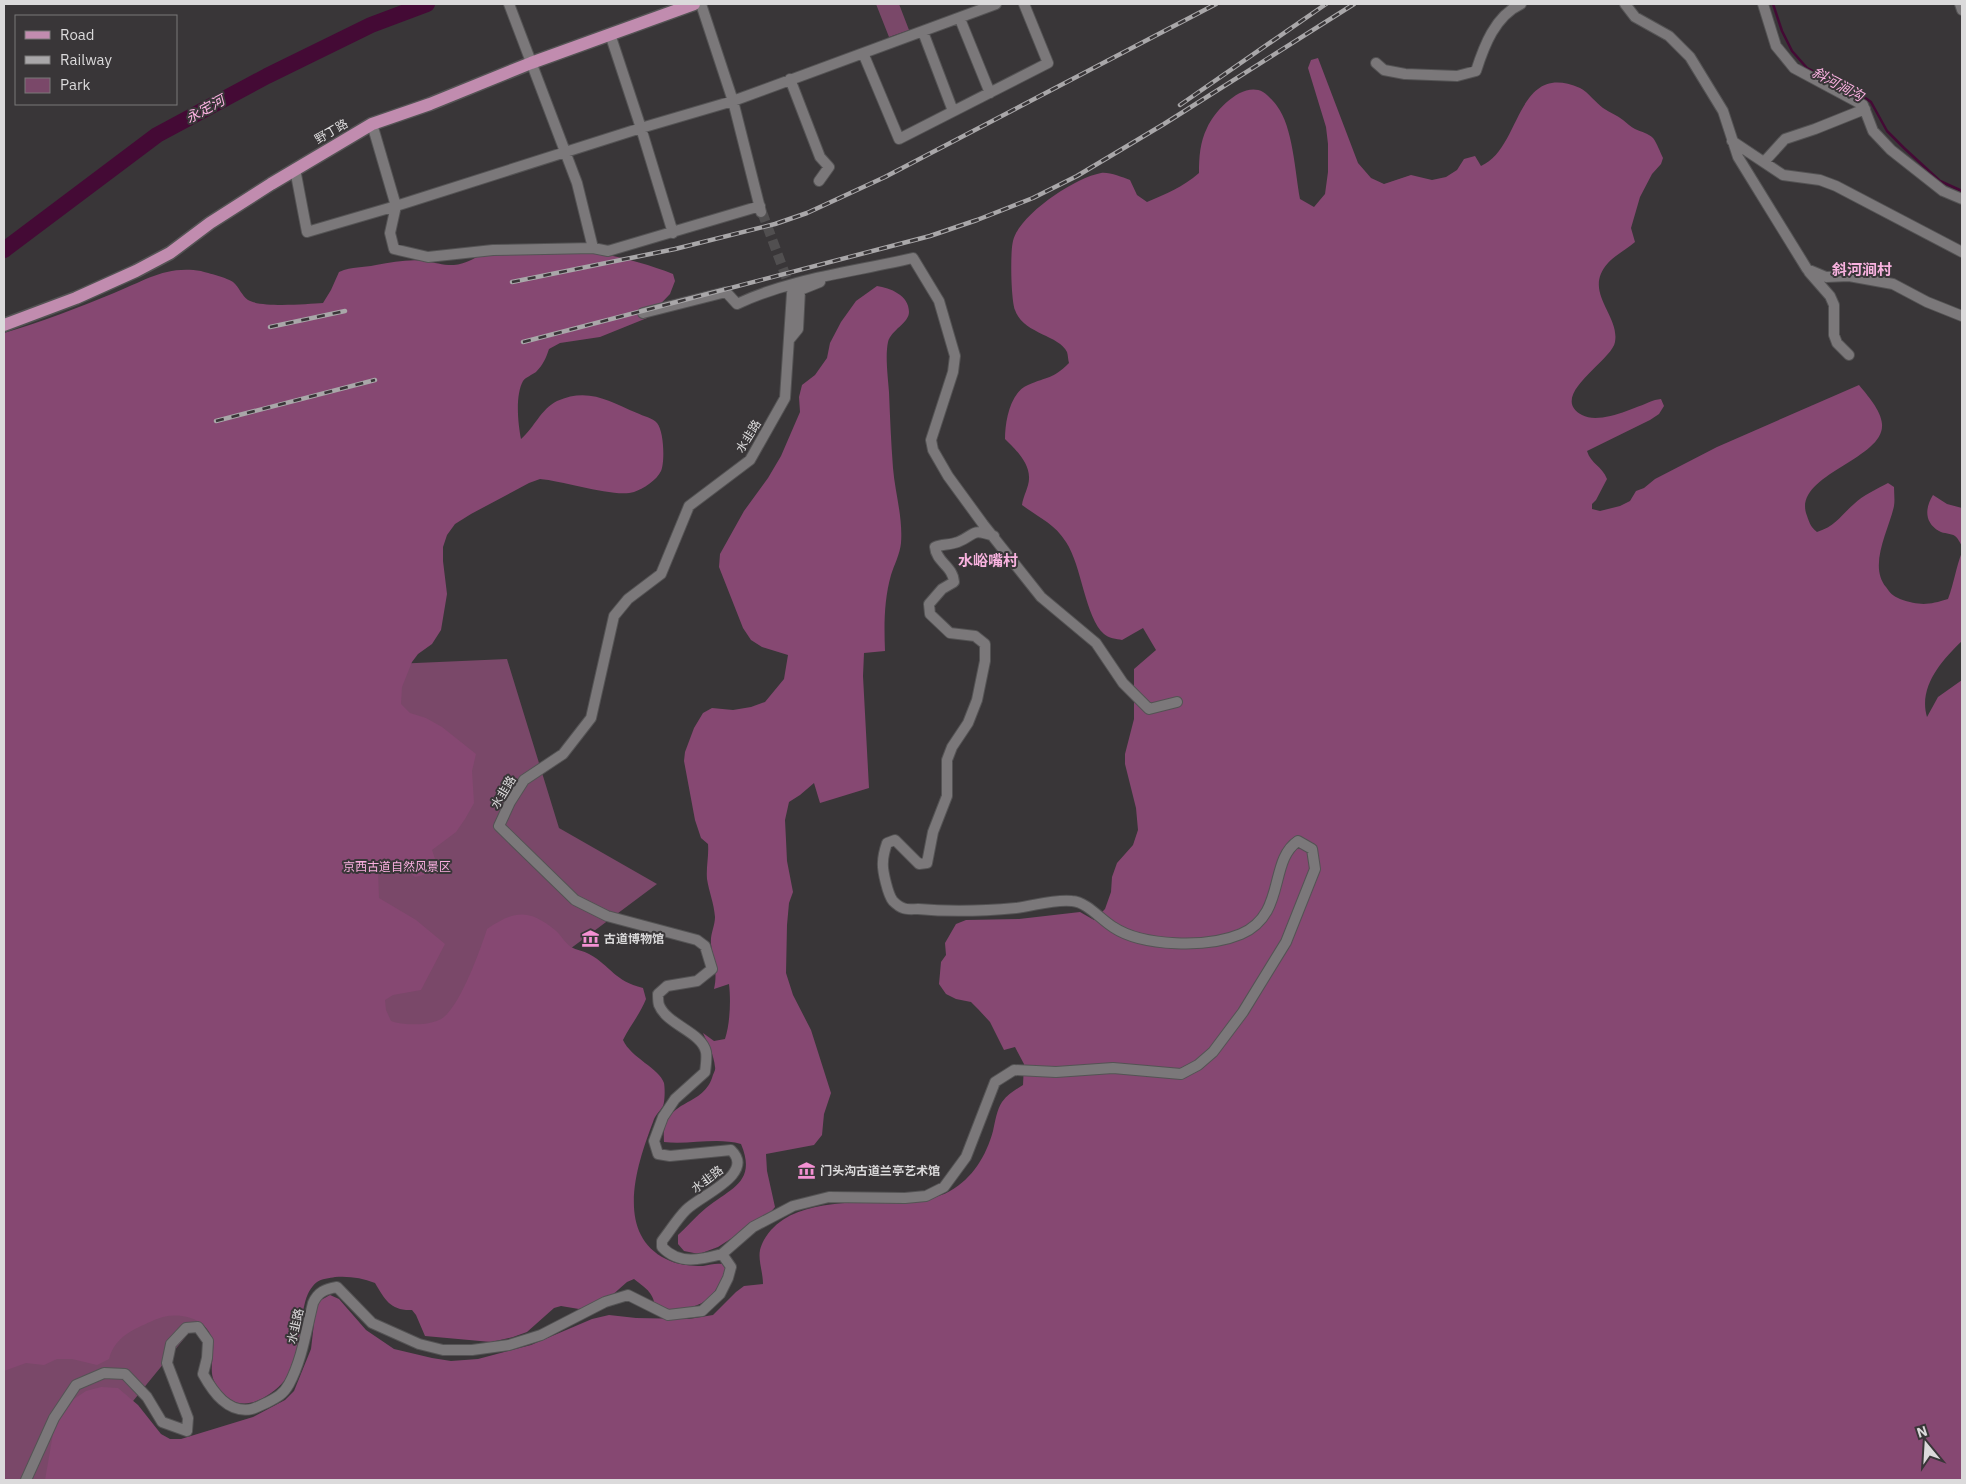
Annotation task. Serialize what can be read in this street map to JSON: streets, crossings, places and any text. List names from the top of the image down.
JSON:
{
  "streets": {
    "main road": ["野丁路"],
    "street": ["水韭路"]
  },
  "districts": ["斜河涧村", "水峪嘴村"],
  "water": ["斜河涧沟", "永定河"],
  "parks": ["京西古道自然风景区"],
  "places": {
    "museum": ["古道博物馆", "门头沟古道兰亭艺术馆"]
  },
  "legend": ["Road", "Railway", "Park"],
  "north": "top"
}
